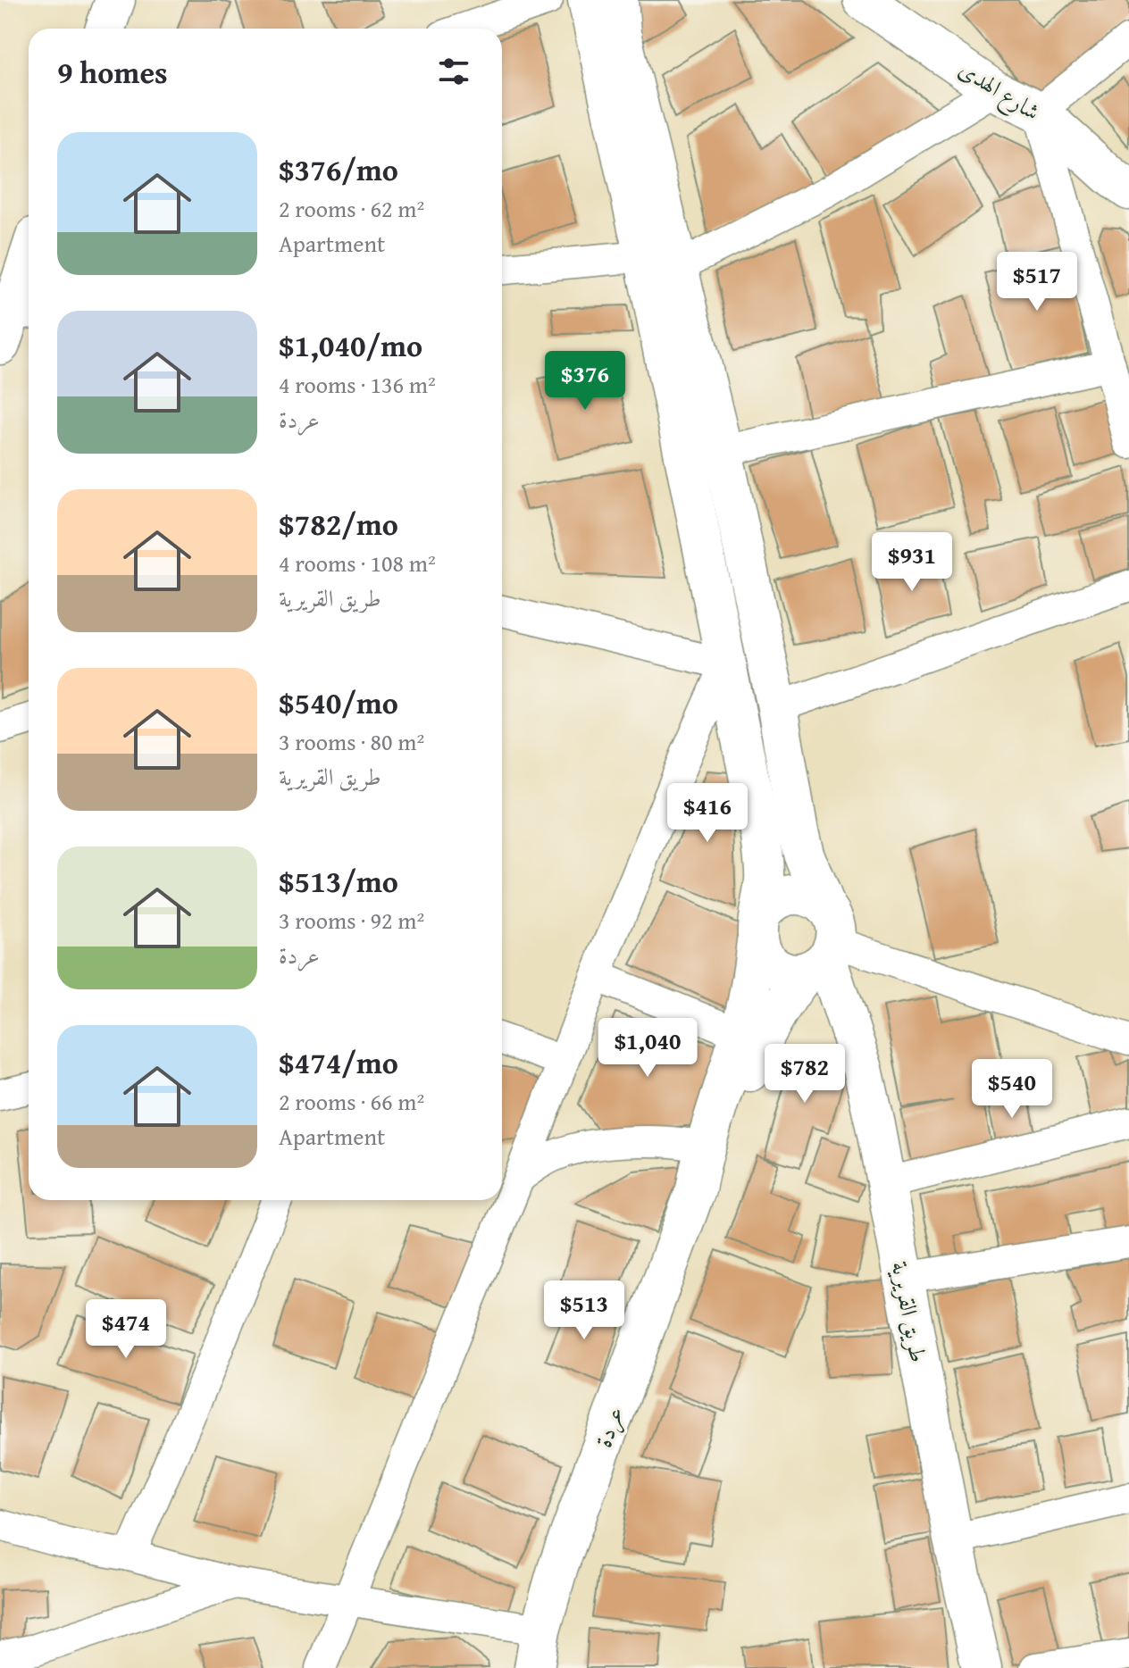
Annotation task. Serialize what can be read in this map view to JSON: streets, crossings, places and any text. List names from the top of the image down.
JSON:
{
  "streets": {
    "street": ["شارع الهدى", "طريق القريرية", "عردة"]
  },
  "page": {
    "heading": "9 homes",
    "list": [
      {
        "name": "$376/mo",
        "note": "2 rooms · 62 m² · Apartment"
      },
      {
        "name": "$1,040/mo",
        "note": "4 rooms · 136 m² · عردة"
      },
      {
        "name": "$782/mo",
        "note": "4 rooms · 108 m² · طريق القريرية"
      },
      {
        "name": "$540/mo",
        "note": "3 rooms · 80 m² · طريق القريرية"
      },
      {
        "name": "$513/mo",
        "note": "3 rooms · 92 m² · عردة"
      },
      {
        "name": "$474/mo",
        "note": "2 rooms · 66 m² · Apartment"
      }
    ],
    "price": [
      "$517",
      "$376",
      "$931",
      "$416",
      "$1,040",
      "$782",
      "$540",
      "$513",
      "$474"
    ]
  }
}
